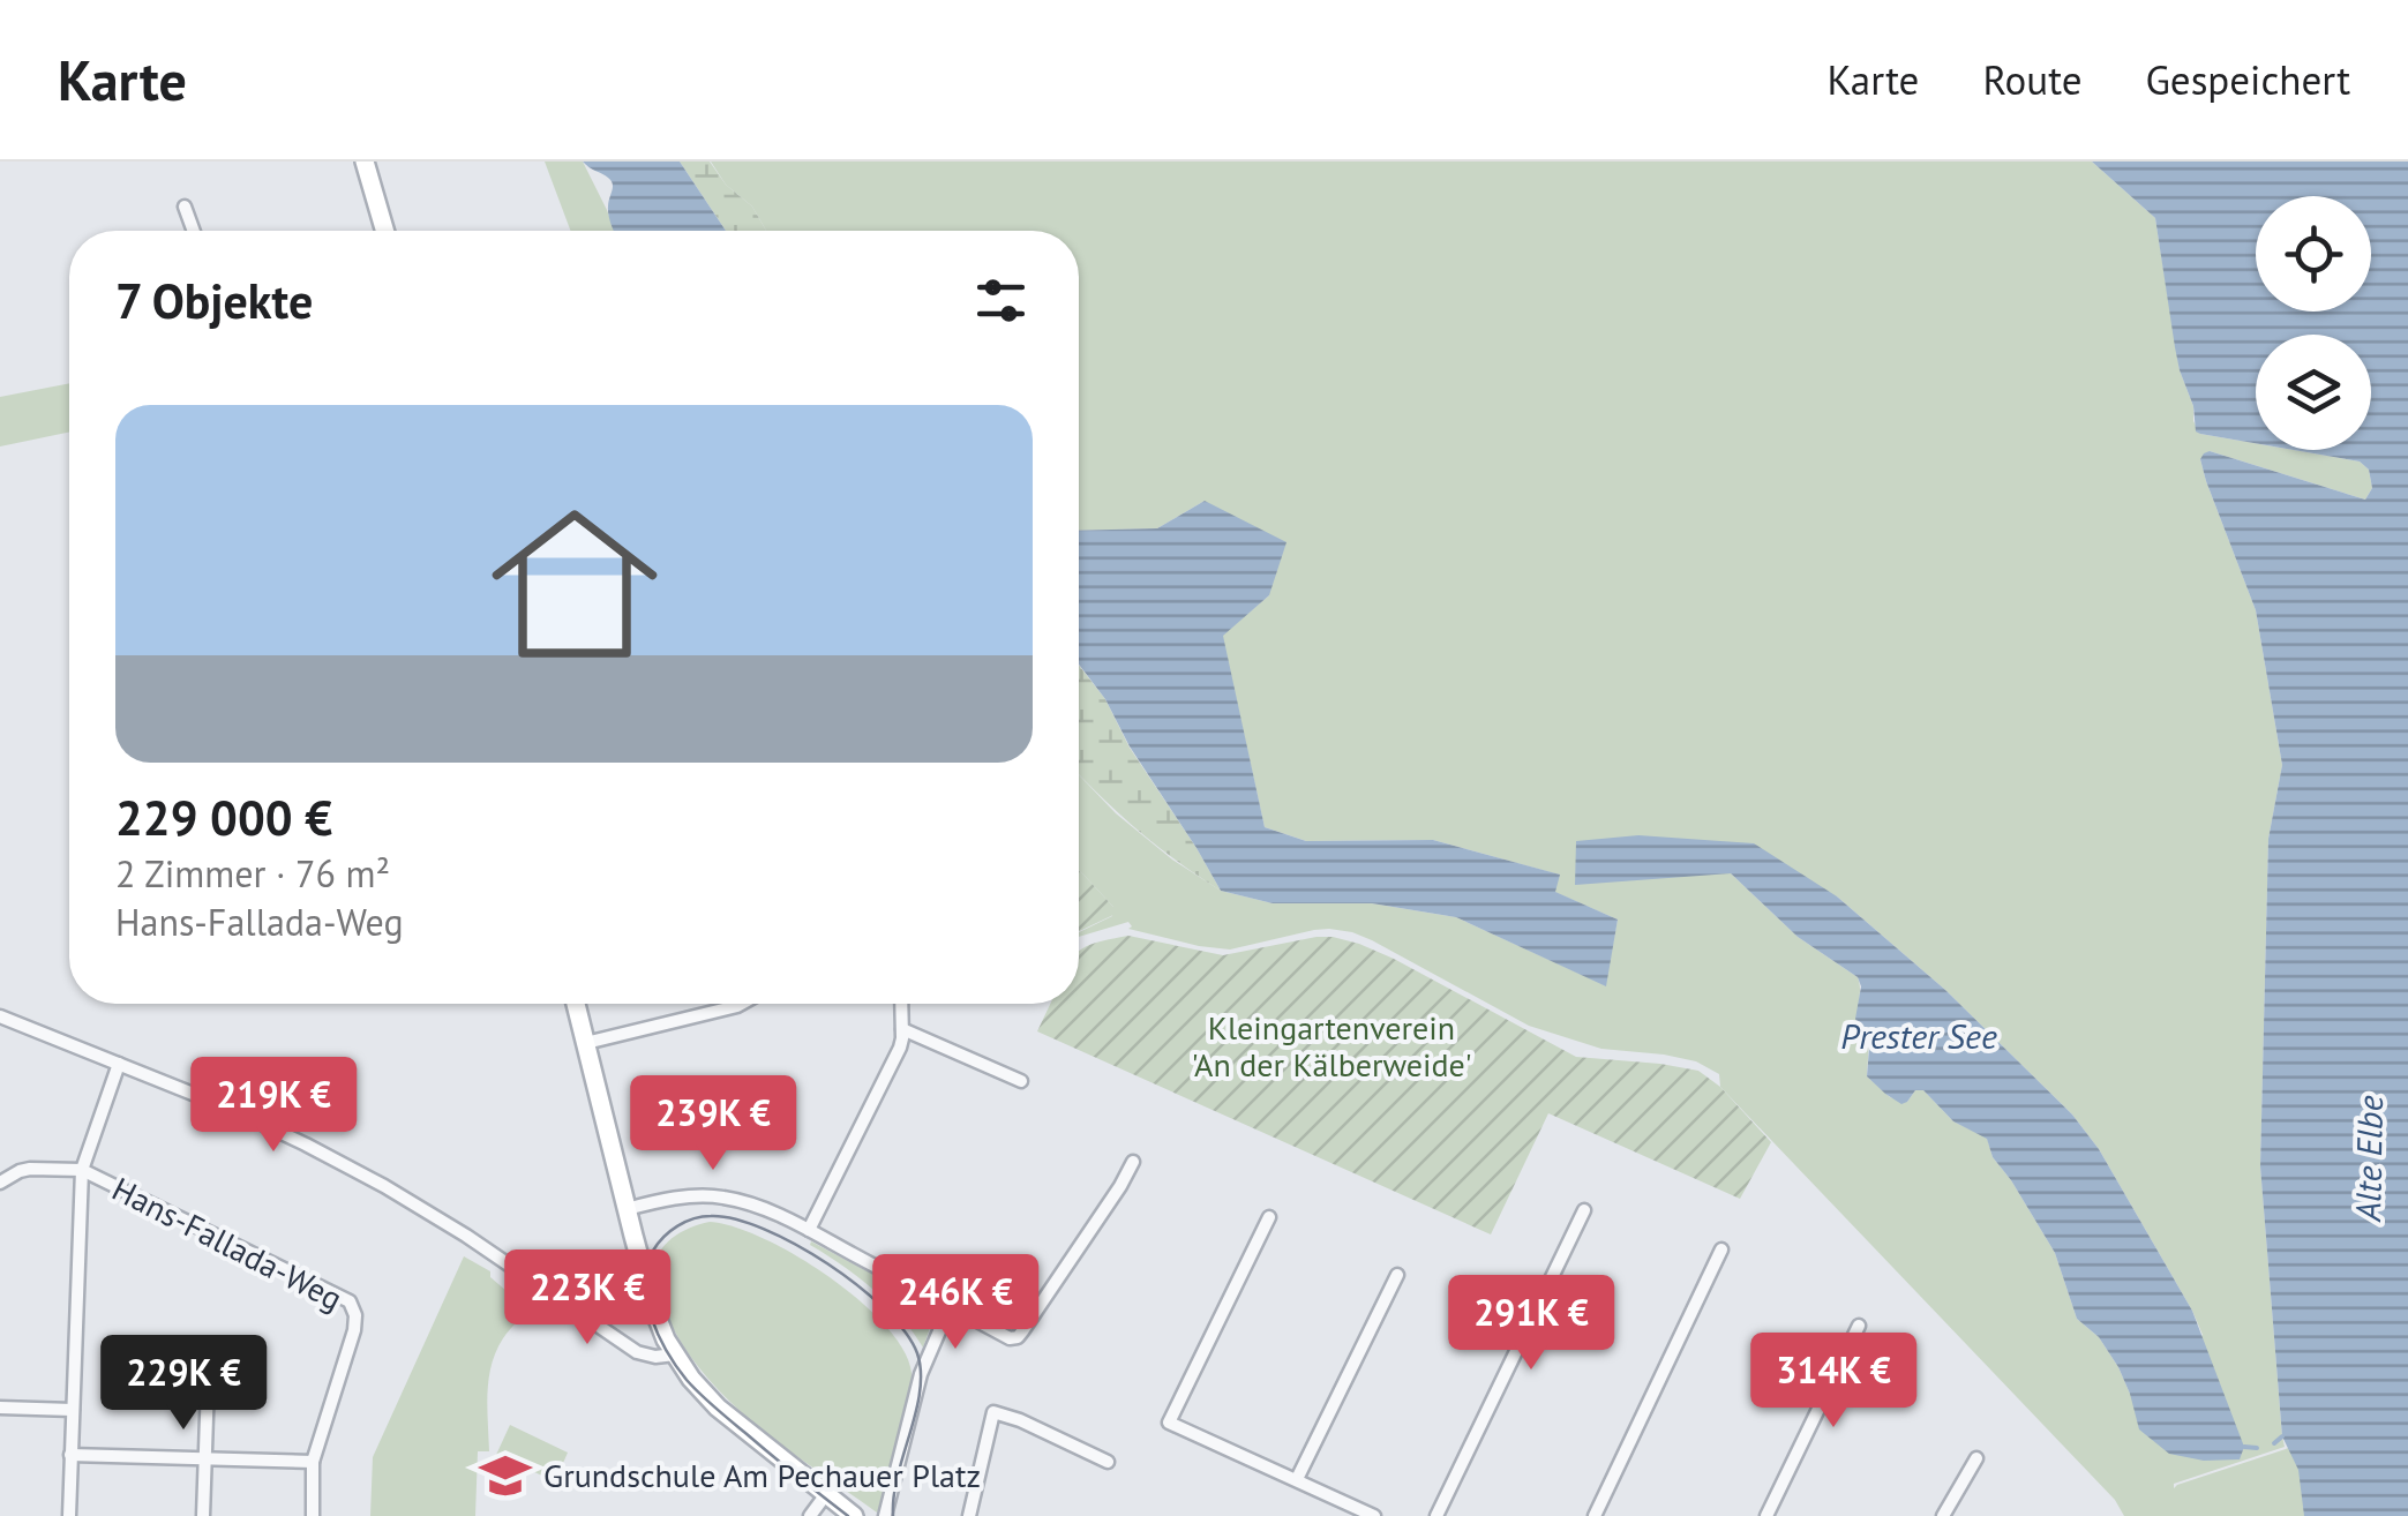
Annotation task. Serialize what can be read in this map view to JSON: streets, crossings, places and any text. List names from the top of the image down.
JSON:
{
  "streets": {
    "street": ["Hans-Fallada-Weg"]
  },
  "water": ["Prester See", "Alte Elbe"],
  "parks": ["Kleingartenverein 'An der Kälberweide'"],
  "places": {
    "school or university": ["Grundschule Am Pechauer Platz"]
  },
  "page": {
    "header": "Karte",
    "nav": ["Karte", "Route", "Gespeichert"],
    "heading": "7 Objekte",
    "list": [
      {
        "name": "229 000 €",
        "note": "2 Zimmer · 76 m² · Hans-Fallada-Weg"
      }
    ],
    "price": [
      "219K €",
      "239K €",
      "223K €",
      "246K €",
      "291K €",
      "314K €",
      "229K €"
    ]
  }
}
